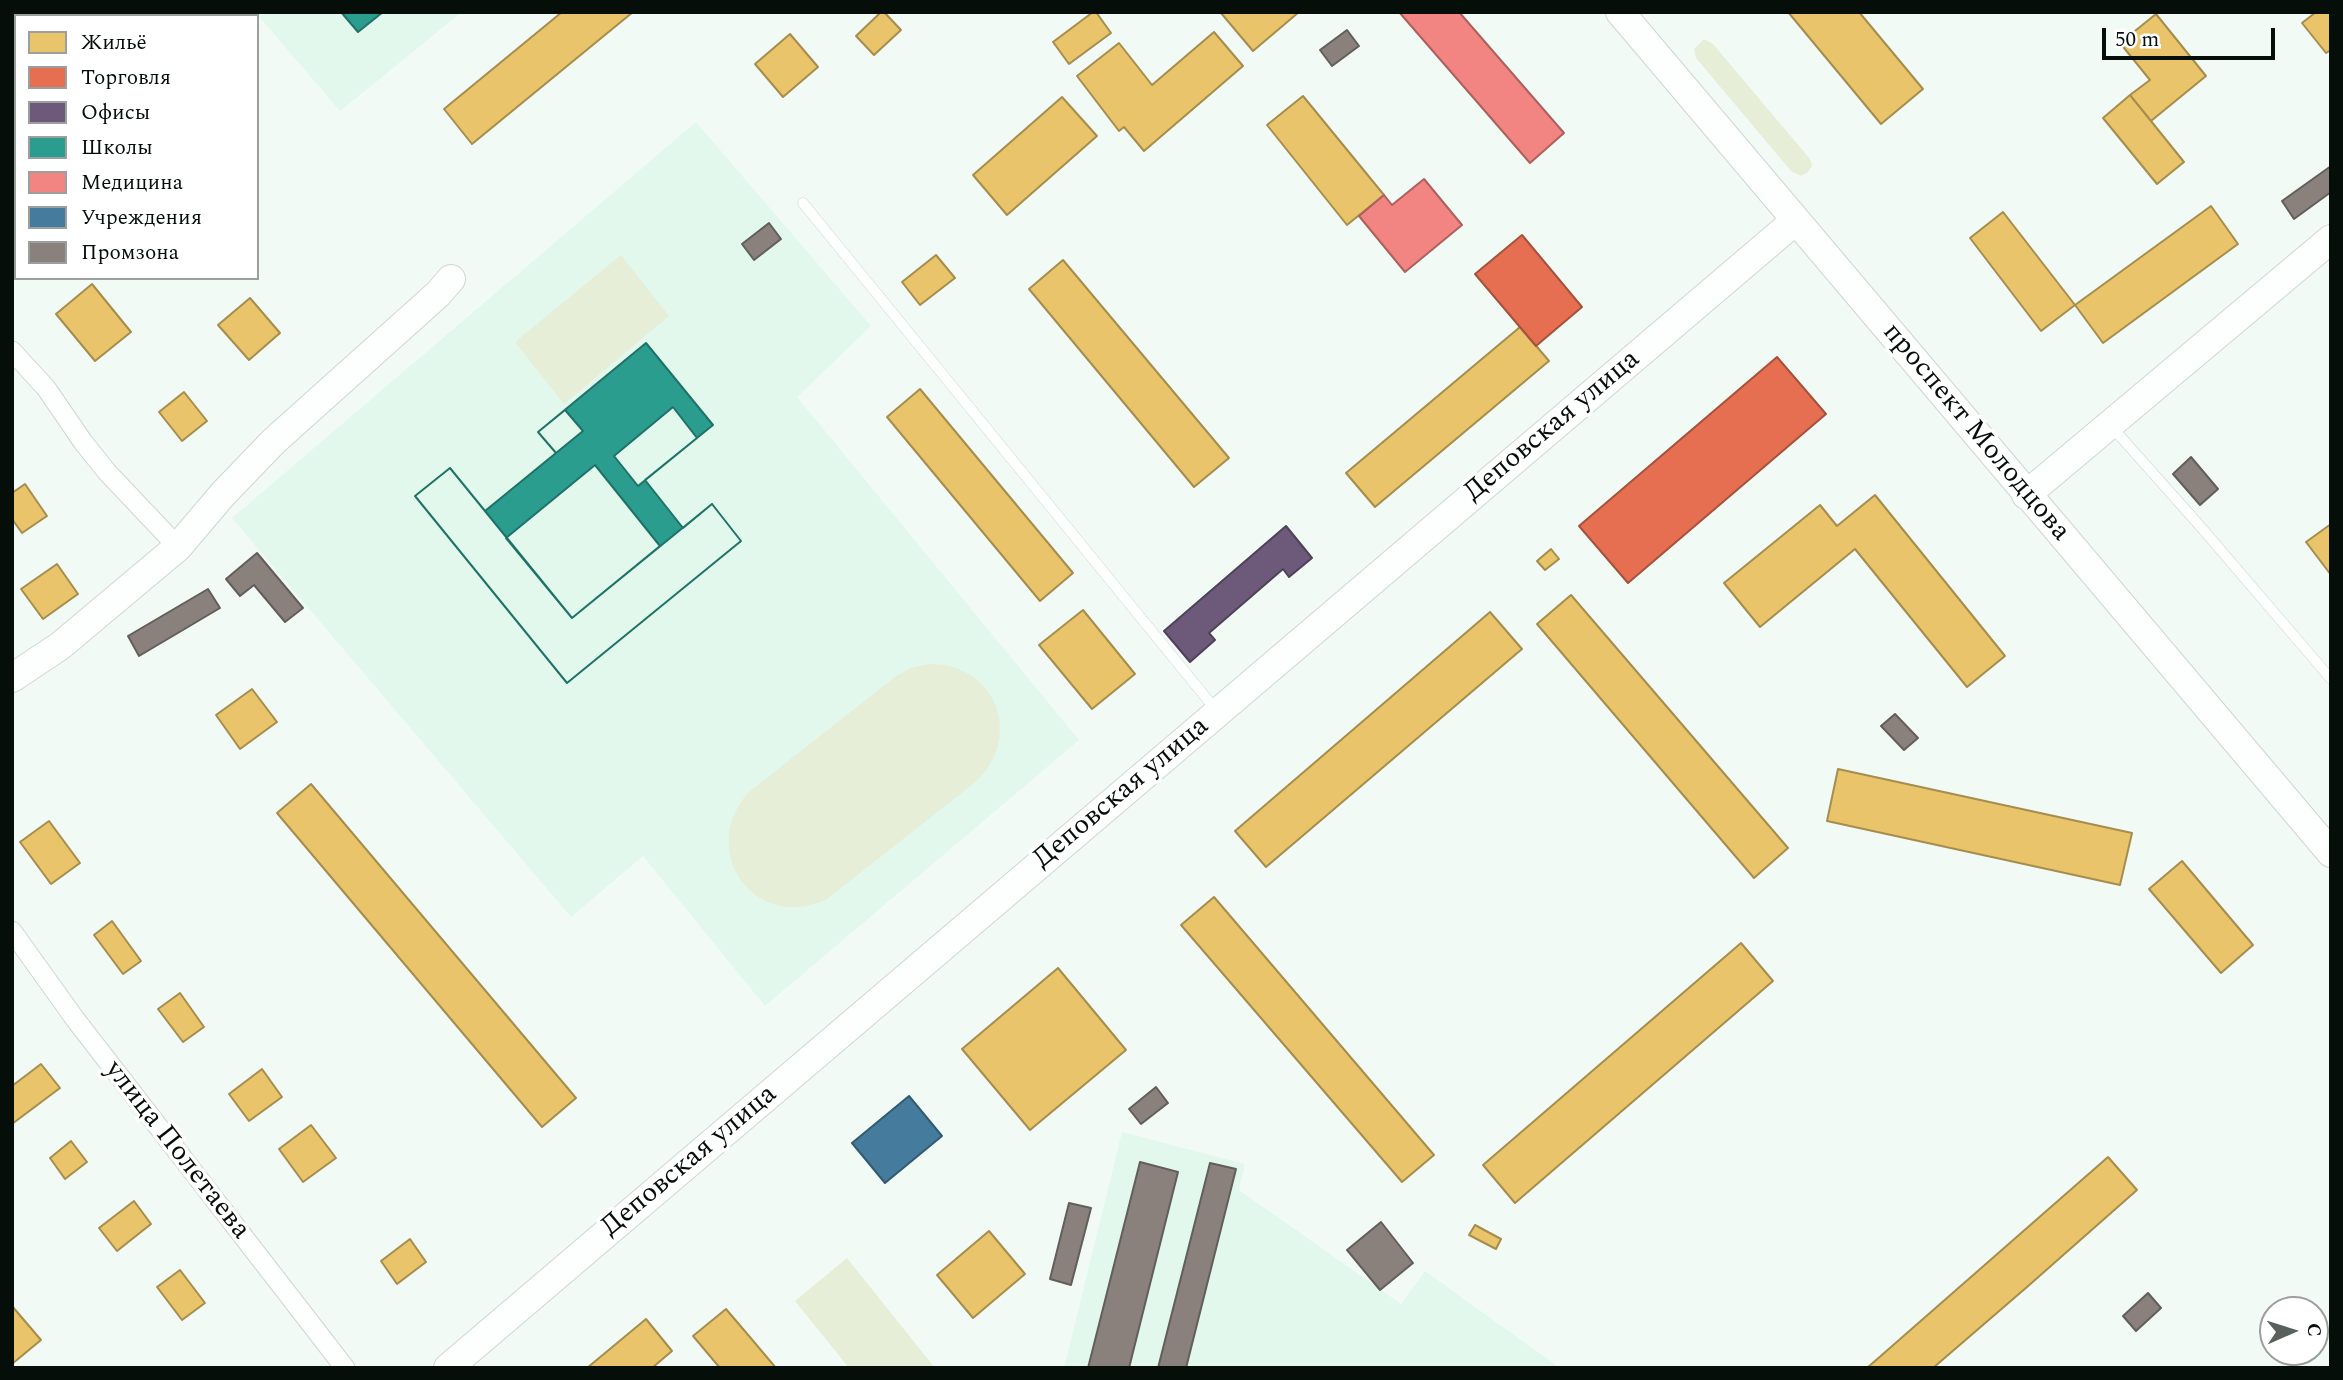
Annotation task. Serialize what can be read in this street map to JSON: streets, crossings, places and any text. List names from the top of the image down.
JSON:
{
  "streets": {
    "street": ["Деповская улица", "проспект Молодцова", "улица Полетаева"]
  },
  "crossings": [
    ["Деповская улица", "проспект Молодцова"]
  ],
  "legend": [
    "Жильё",
    "Торговля",
    "Офисы",
    "Школы",
    "Медицина",
    "Учреждения",
    "Промзона"
  ],
  "scale_bar": "50 m",
  "north": "right"
}
